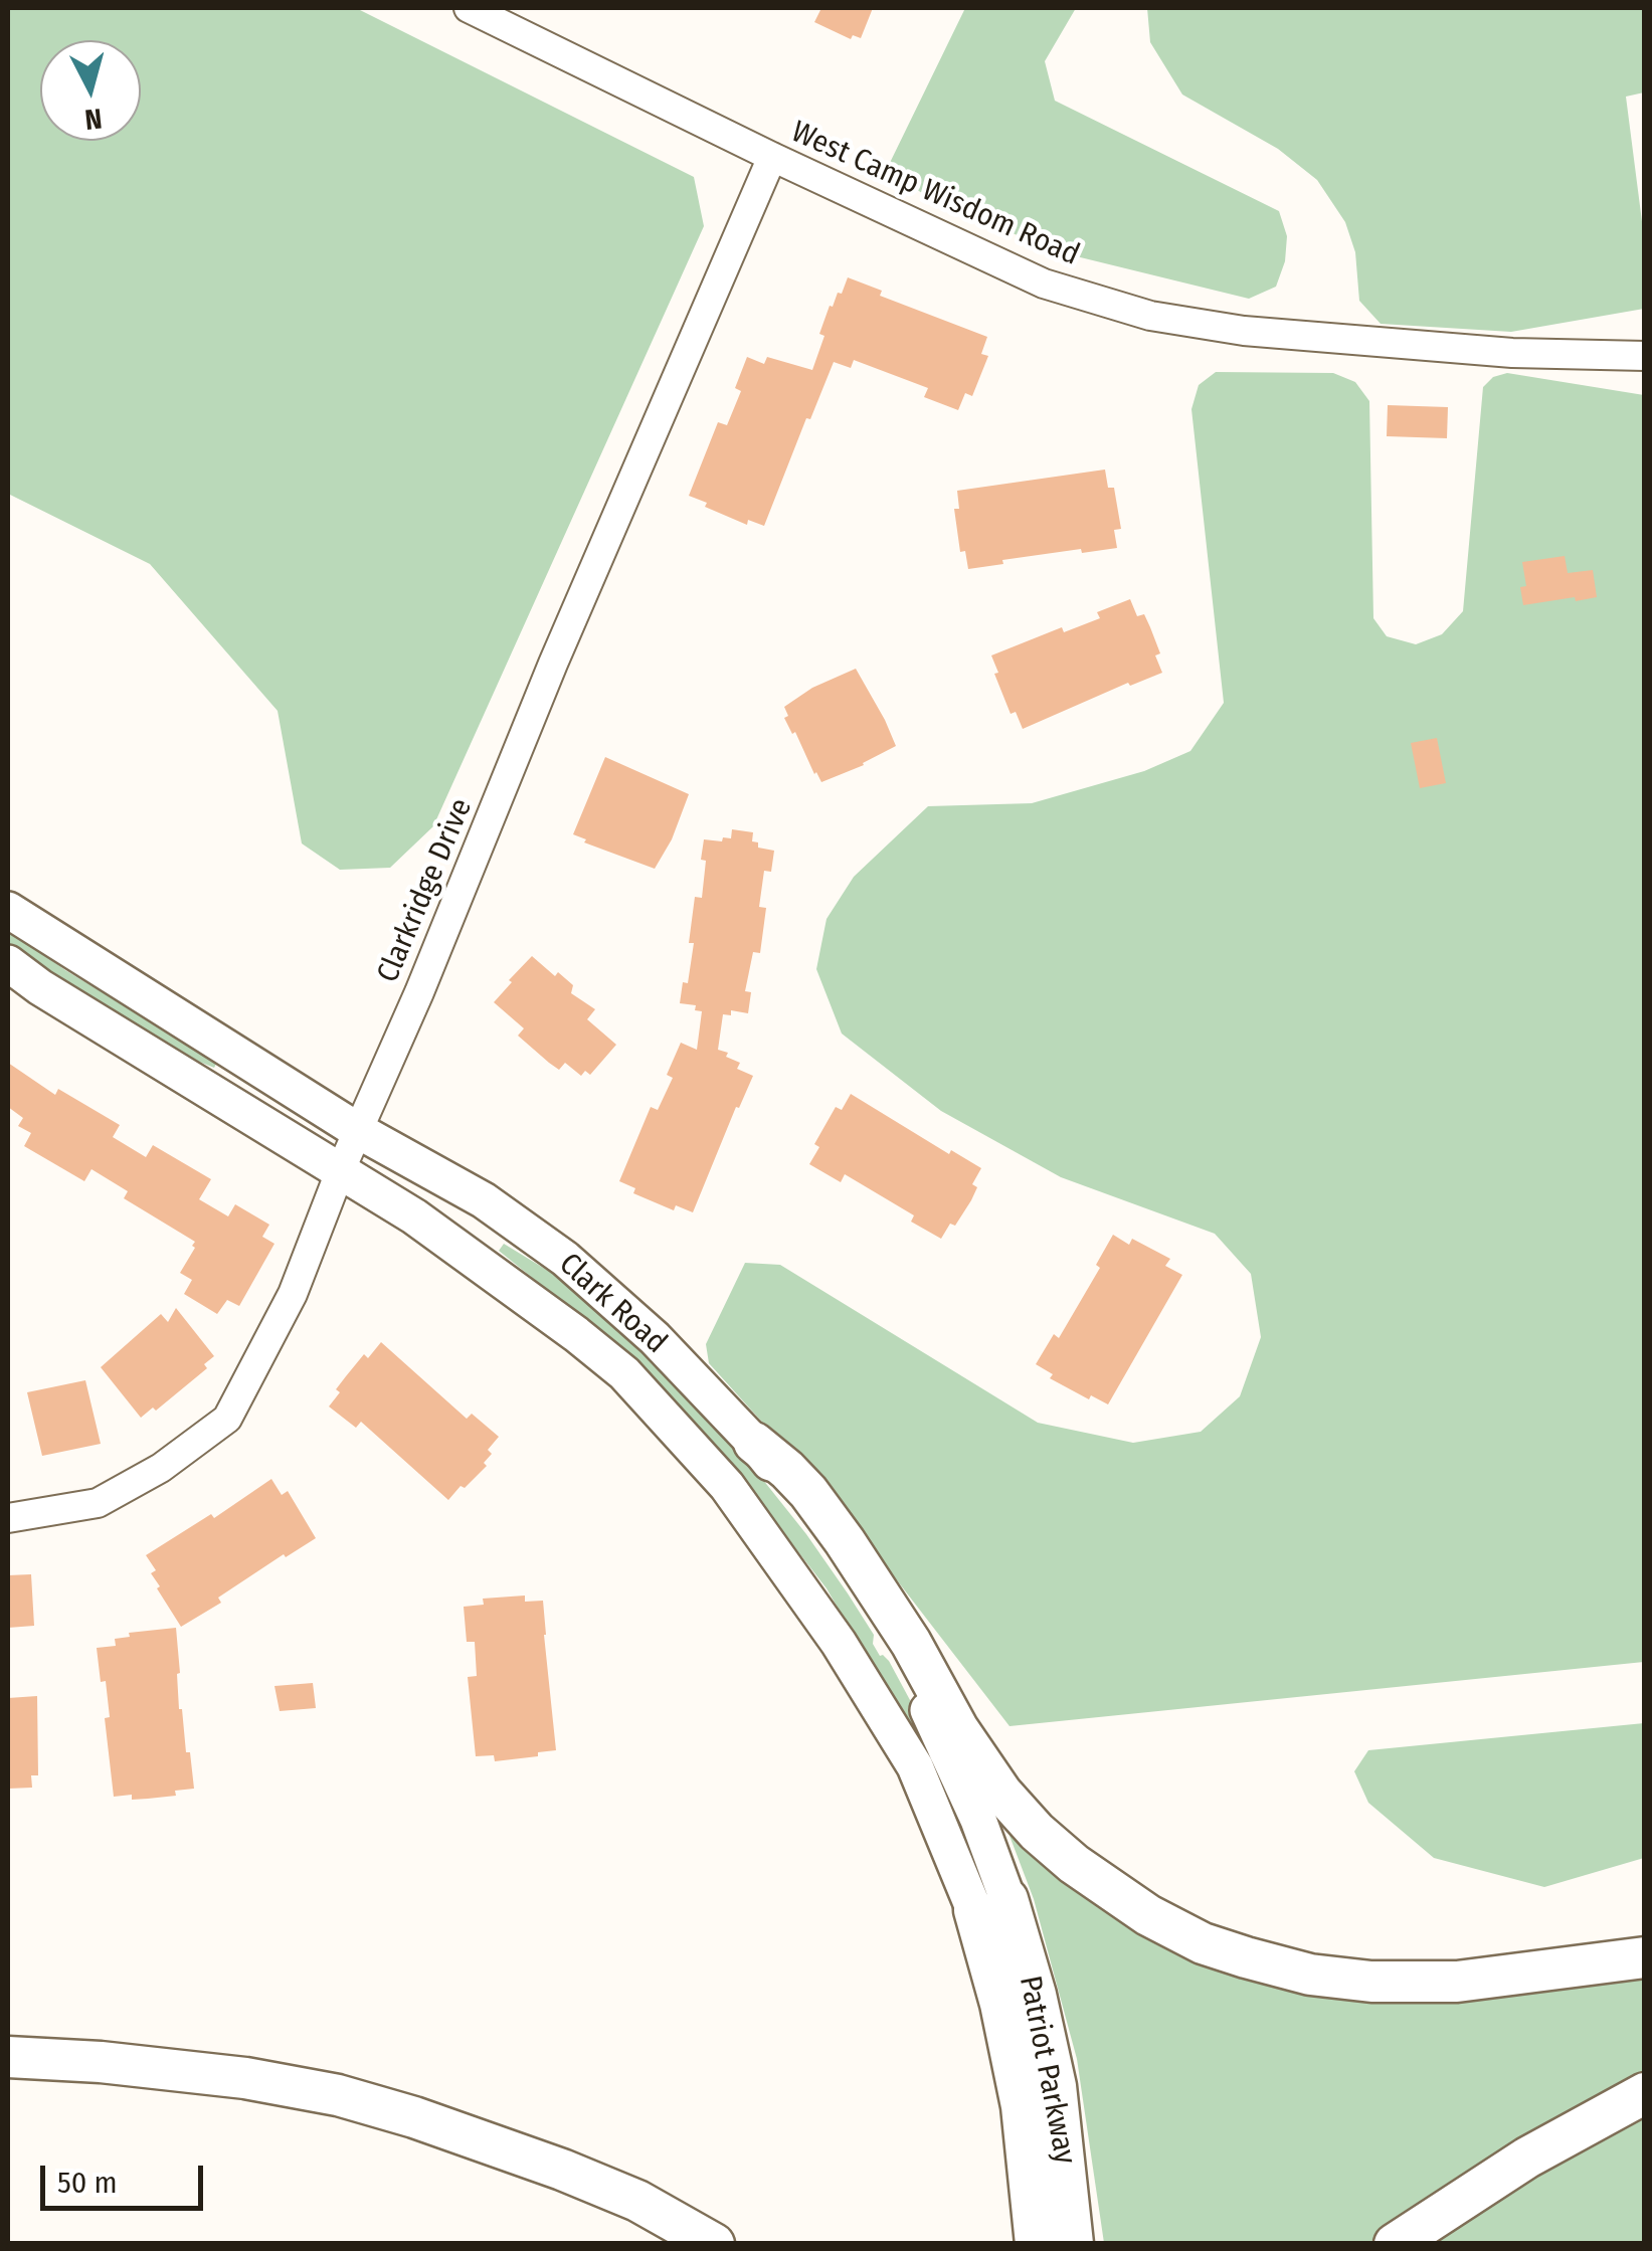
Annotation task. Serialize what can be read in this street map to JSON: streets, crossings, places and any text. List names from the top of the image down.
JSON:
{
  "streets": {
    "highway": ["Patriot Parkway"],
    "main road": ["Clark Road"],
    "street": ["West Camp Wisdom Road", "Clarkridge Drive"]
  },
  "crossings": [
    ["West Camp Wisdom Road", "Clarkridge Drive"],
    ["Clarkridge Drive", "Clark Road"],
    ["Clark Road", "Patriot Parkway"]
  ],
  "scale_bar": "50 m",
  "north": "bottom"
}
